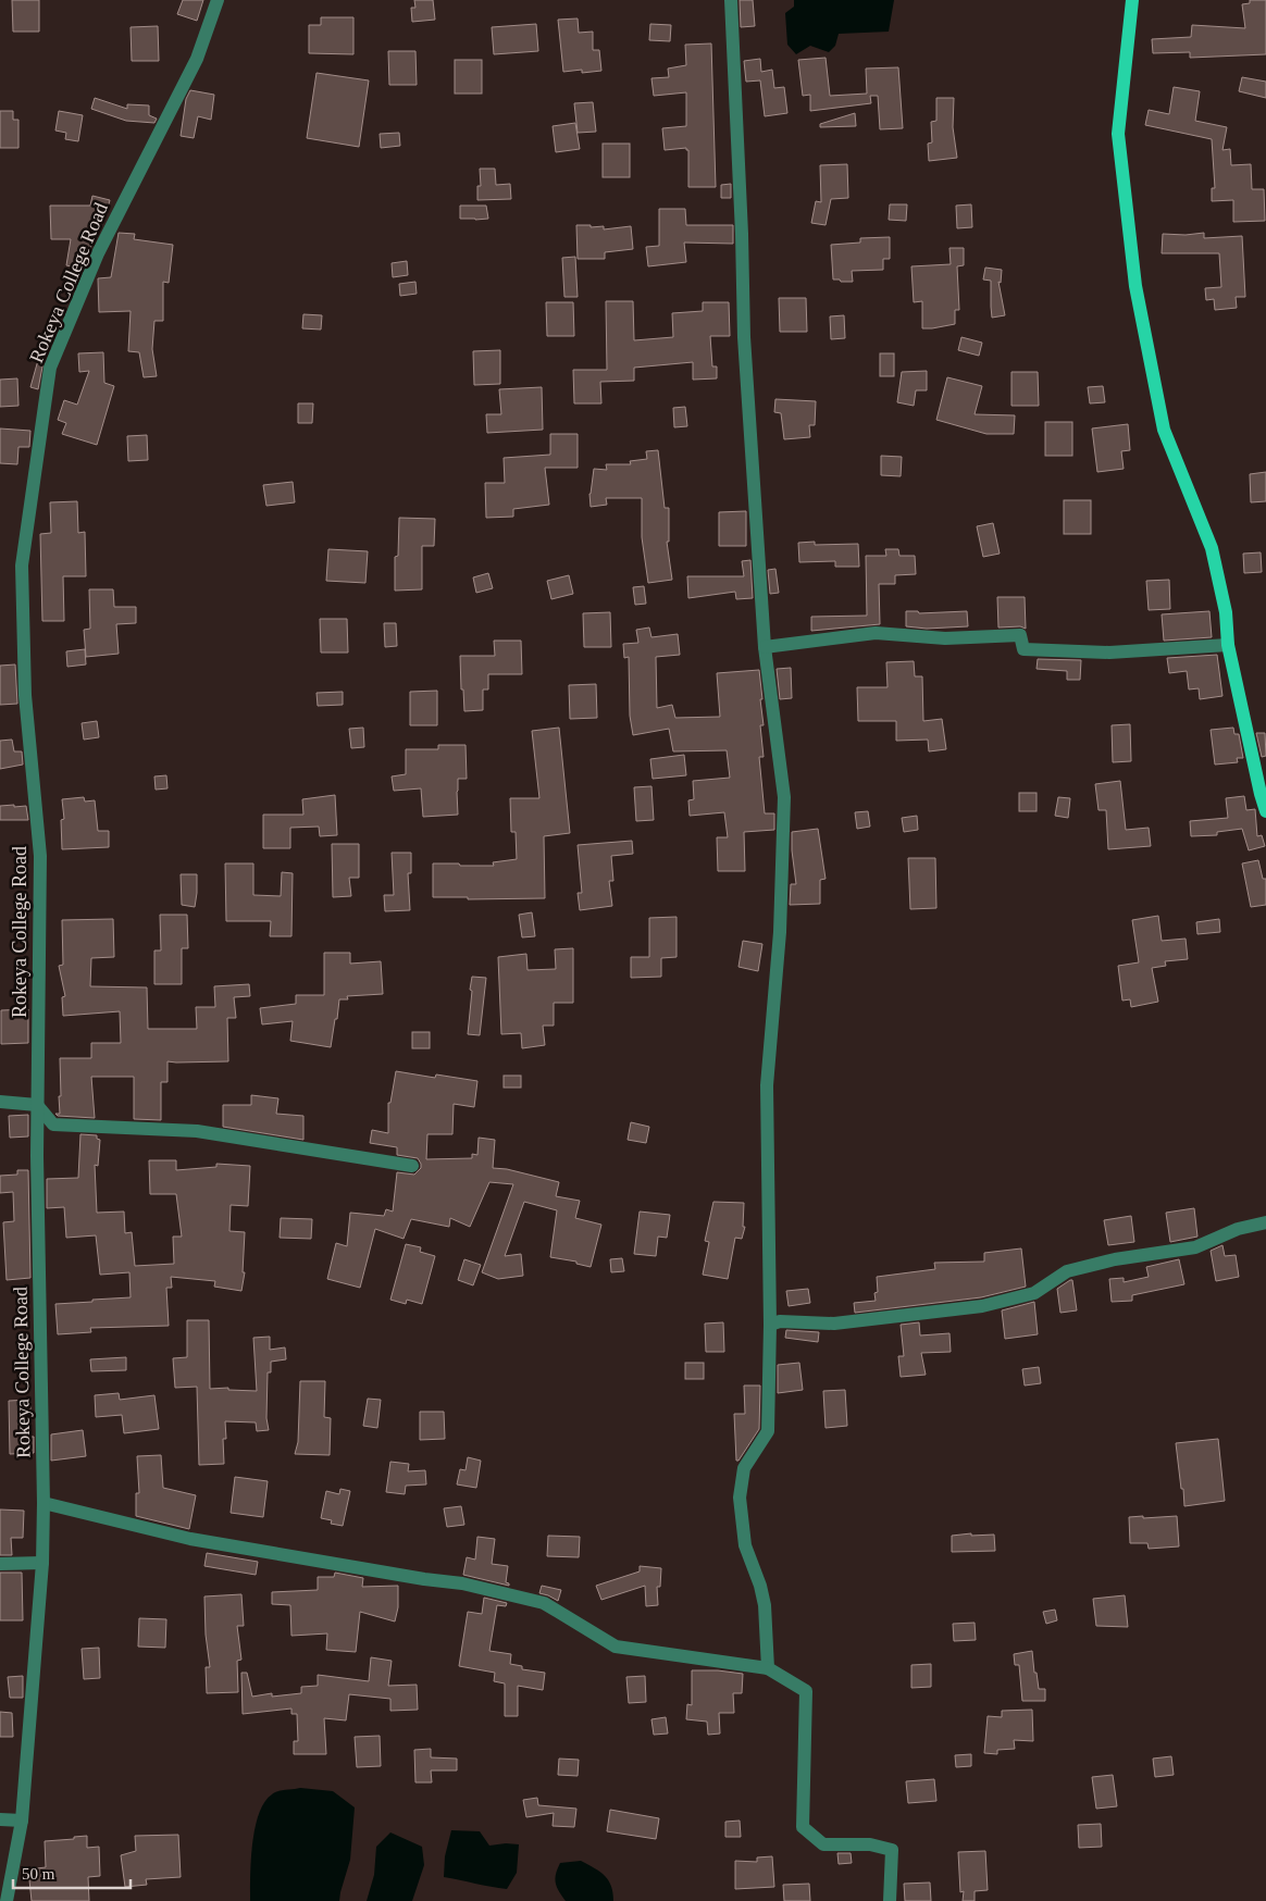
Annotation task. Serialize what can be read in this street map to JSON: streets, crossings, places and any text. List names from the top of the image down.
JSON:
{
  "streets": {
    "street": ["Rokeya College Road"]
  },
  "scale_bar": "50 m"
}
